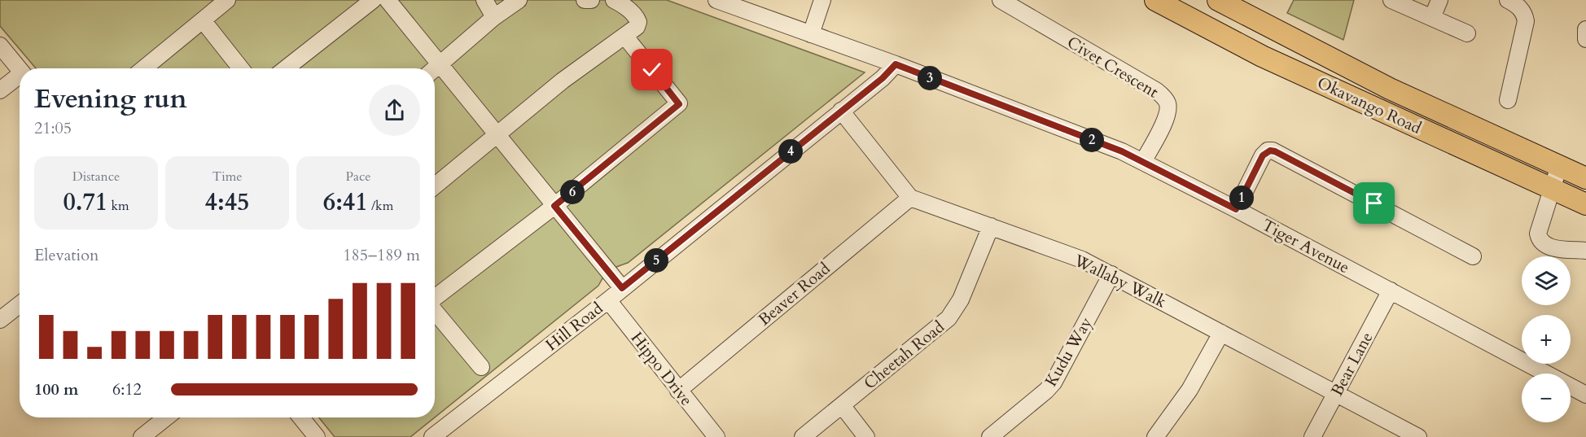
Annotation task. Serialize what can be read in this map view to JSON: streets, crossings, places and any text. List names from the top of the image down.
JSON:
{
  "streets": {
    "main road": ["Okavango Road"],
    "street": [
      "Civet Crescent",
      "Tiger Avenue",
      "Wallaby Walk",
      "Beaver Road",
      "Hill Road",
      "Kudu Way",
      "Cheetah Road",
      "Bear Lane",
      "Hippo Drive"
    ]
  },
  "crossings": [
    ["Civet Crescent", "Tiger Avenue"],
    ["Tiger Avenue", "Hill Road"],
    ["Tiger Avenue", "Bear Lane"],
    ["Wallaby Walk", "Beaver Road"],
    ["Wallaby Walk", "Kudu Way"],
    ["Wallaby Walk", "Cheetah Road"],
    ["Wallaby Walk", "Bear Lane"],
    ["Beaver Road", "Hippo Drive"],
    ["Hill Road", "Hippo Drive"]
  ],
  "page": {
    "pins": [
      "3",
      "2",
      "4",
      "6",
      "1",
      "5"
    ],
    "heading": ["Evening run", "21:05"],
    "stats": [
      ["Distance", "0.71 km"],
      ["Time", "4:45"],
      ["Pace", "6:41 /km"]
    ],
    "chart": ["Elevation", "185–189 m"],
    "map_buttons": ["+", "−"],
    "list": [
      {
        "name": "100 m",
        "note": "6:12"
      }
    ]
  }
}
